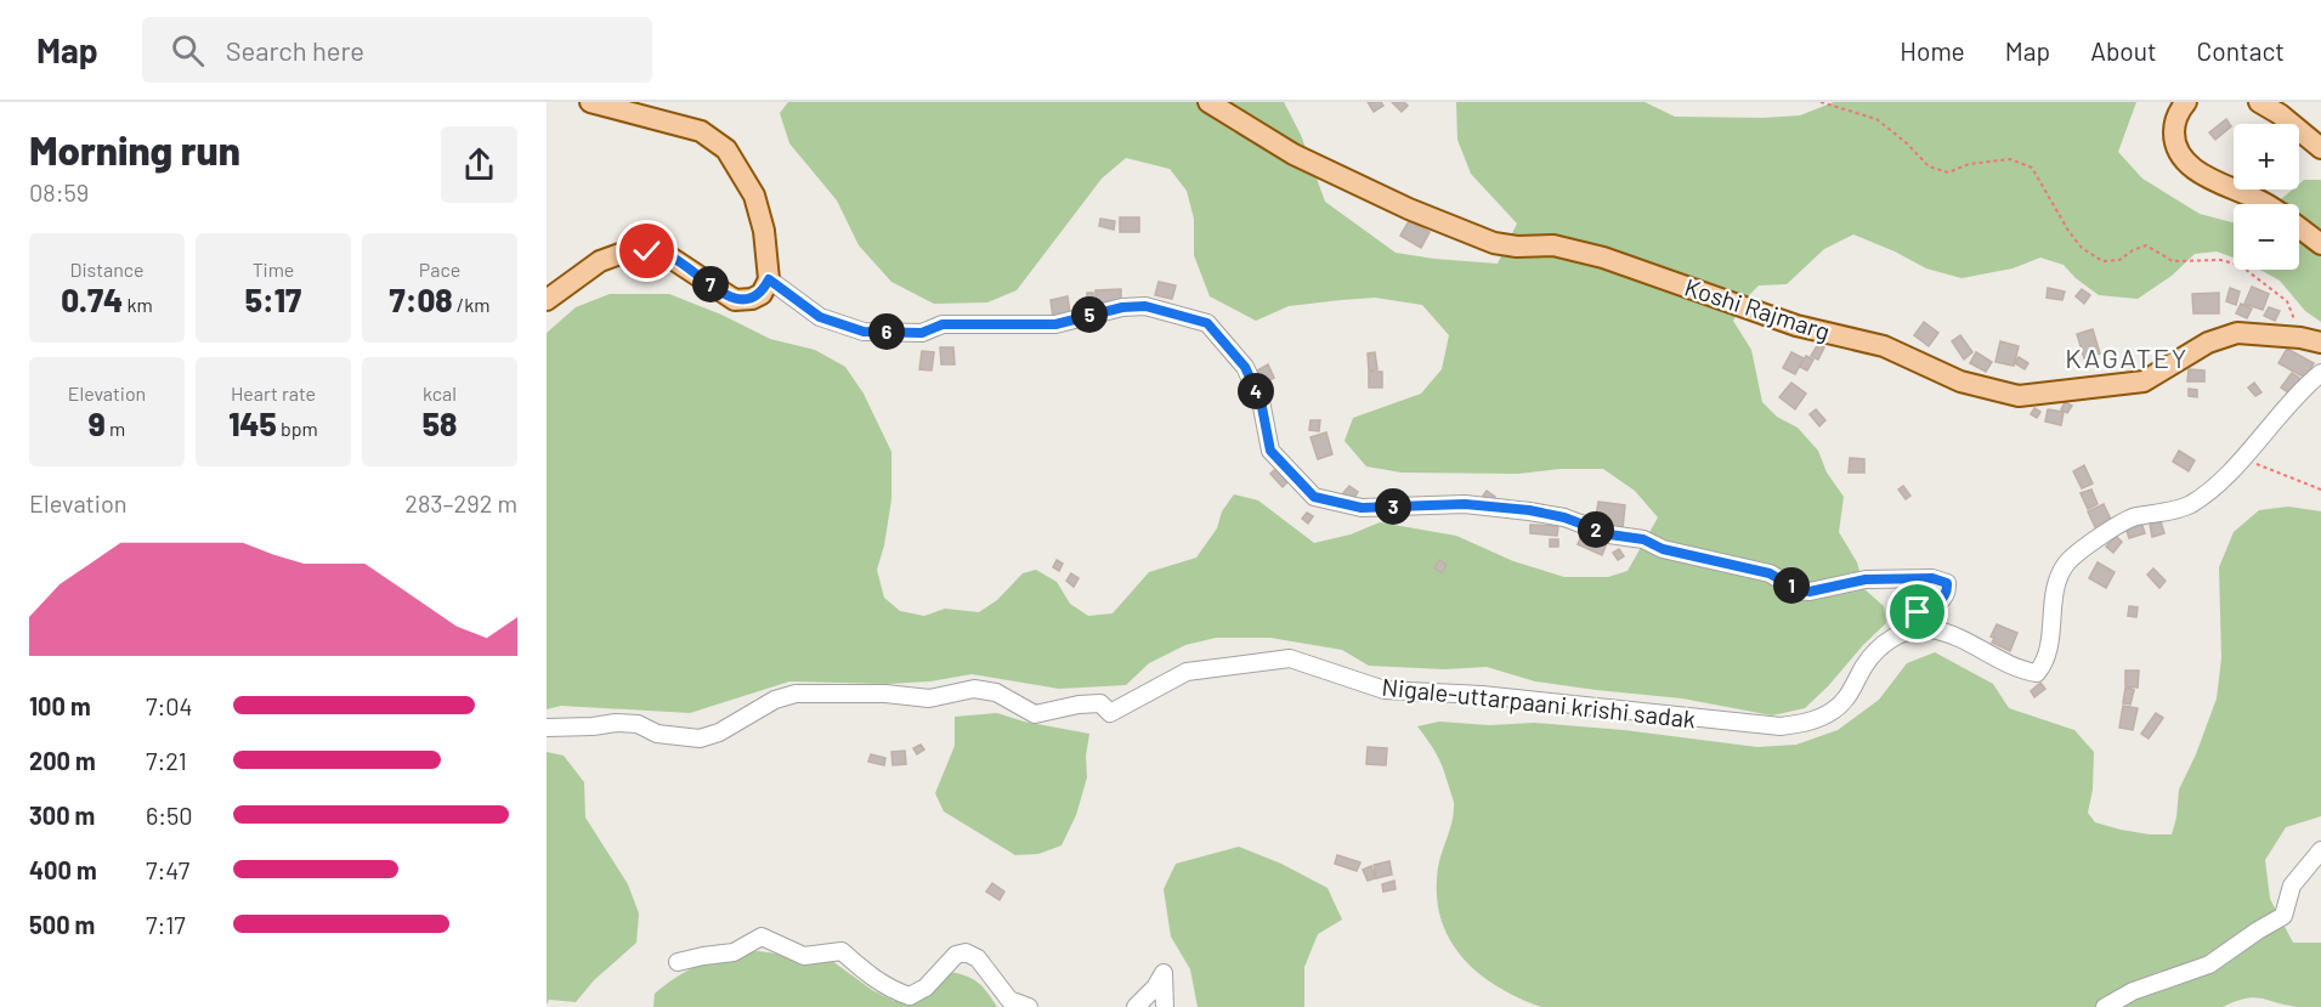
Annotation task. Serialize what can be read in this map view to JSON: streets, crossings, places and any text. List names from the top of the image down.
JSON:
{
  "streets": {
    "main road": ["Koshi Rajmarg"],
    "street": ["Nigale-uttarpaani krishi sadak"]
  },
  "districts": ["KAGATEY"],
  "page": {
    "header": "Map",
    "search": "Search here",
    "nav": [
      "Home",
      "Map",
      "About",
      "Contact"
    ],
    "heading": ["Morning run", "08:59"],
    "map_buttons": ["+", "−"],
    "stats": [
      ["Distance", "0.74 km"],
      ["Time", "5:17"],
      ["Pace", "7:08 /km"],
      ["Elevation", "9 m"],
      ["Heart rate", "145 bpm"],
      ["kcal", "58"]
    ],
    "pins": [
      "7",
      "5",
      "6",
      "4",
      "3",
      "2",
      "1"
    ],
    "chart": ["Elevation", "283–292 m"],
    "list": [
      {
        "name": "100 m",
        "note": "7:04"
      },
      {
        "name": "200 m",
        "note": "7:21"
      },
      {
        "name": "300 m",
        "note": "6:50"
      },
      {
        "name": "400 m",
        "note": "7:47"
      },
      {
        "name": "500 m",
        "note": "7:17"
      }
    ]
  }
}
